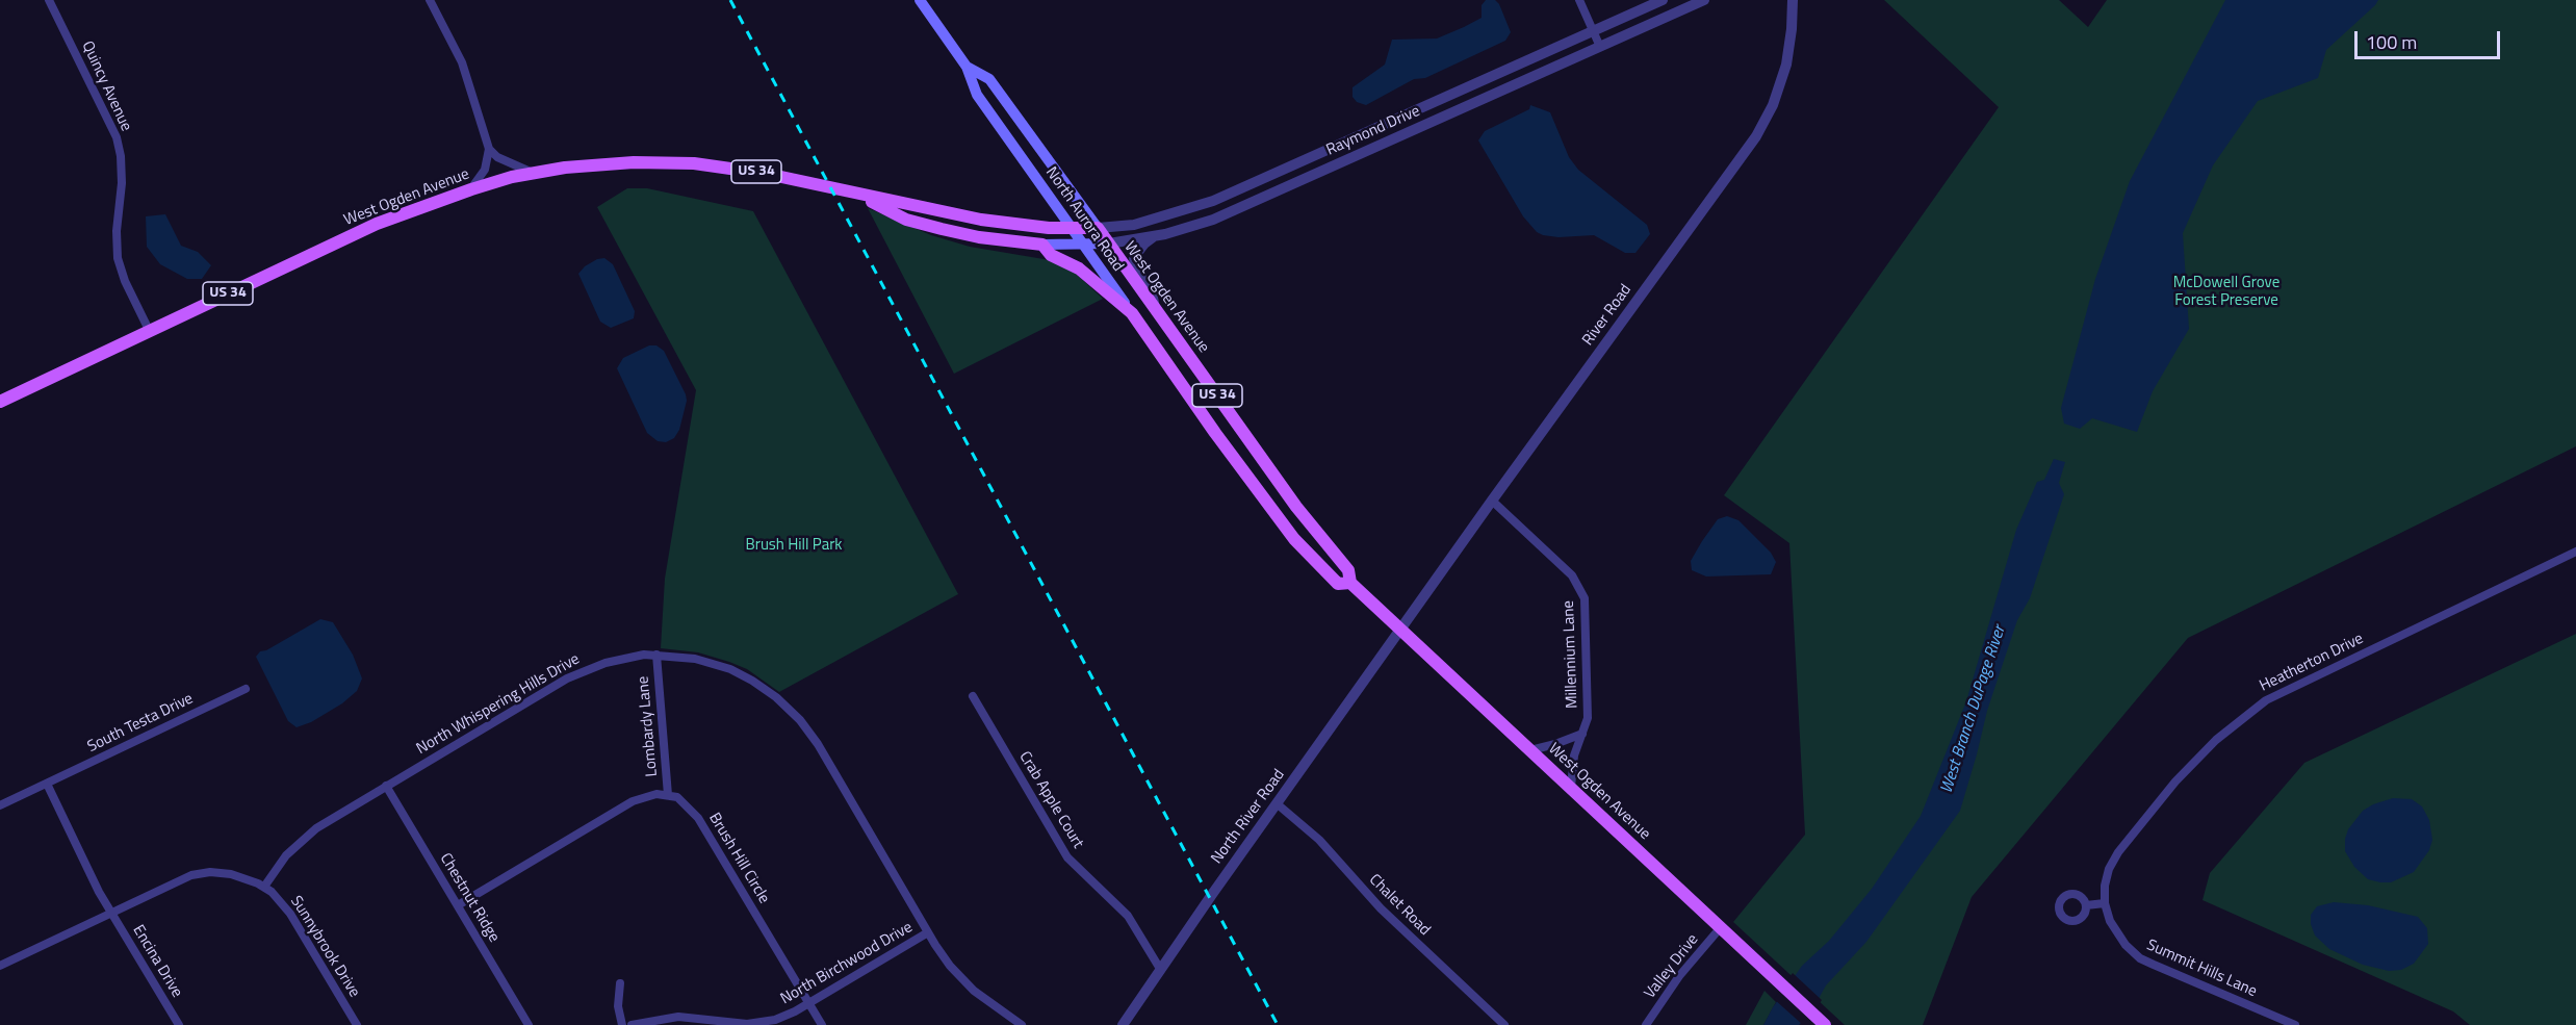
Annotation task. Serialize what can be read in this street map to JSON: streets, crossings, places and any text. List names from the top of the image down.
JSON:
{
  "streets": {
    "main road": [
      "Raymond Drive",
      "US 34",
      "West Ogden Avenue",
      "North Aurora Road"
    ],
    "street": [
      "Quincy Avenue",
      "River Road",
      "Millennium Lane",
      "Heatherton Drive",
      "North Whispering Hills Drive",
      "South Testa Drive",
      "Lombardy Lane",
      "Crab Apple Court",
      "North River Road",
      "Brush Hill Circle",
      "Chestnut Ridge",
      "Chalet Road",
      "Sunnybrook Drive",
      "Encina Drive",
      "North Birchwood Drive",
      "Valley Drive",
      "Summit Hills Lane"
    ]
  },
  "crossings": [
    ["Quincy Avenue", "West Ogden Avenue"],
    ["Raymond Drive", "West Ogden Avenue"],
    ["Raymond Drive", "North Aurora Road"],
    ["West Ogden Avenue", "North Aurora Road"],
    ["West Ogden Avenue", "River Road"],
    ["West Ogden Avenue", "Millennium Lane"],
    ["West Ogden Avenue", "North River Road"],
    ["West Ogden Avenue", "Valley Drive"],
    ["River Road", "Millennium Lane"],
    ["River Road", "North River Road"],
    ["Heatherton Drive", "Summit Hills Lane"],
    ["North Whispering Hills Drive", "Lombardy Lane"],
    ["North Whispering Hills Drive", "Chestnut Ridge"],
    ["North Whispering Hills Drive", "Sunnybrook Drive"],
    ["North Whispering Hills Drive", "North Birchwood Drive"],
    ["Lombardy Lane", "Brush Hill Circle"],
    ["Crab Apple Court", "North River Road"],
    ["North River Road", "Chalet Road"],
    ["Brush Hill Circle", "North Birchwood Drive"]
  ],
  "water": ["West Branch DuPage River"],
  "parks": ["McDowell Grove Forest Preserve", "Brush Hill Park"],
  "scale_bar": "100 m"
}
